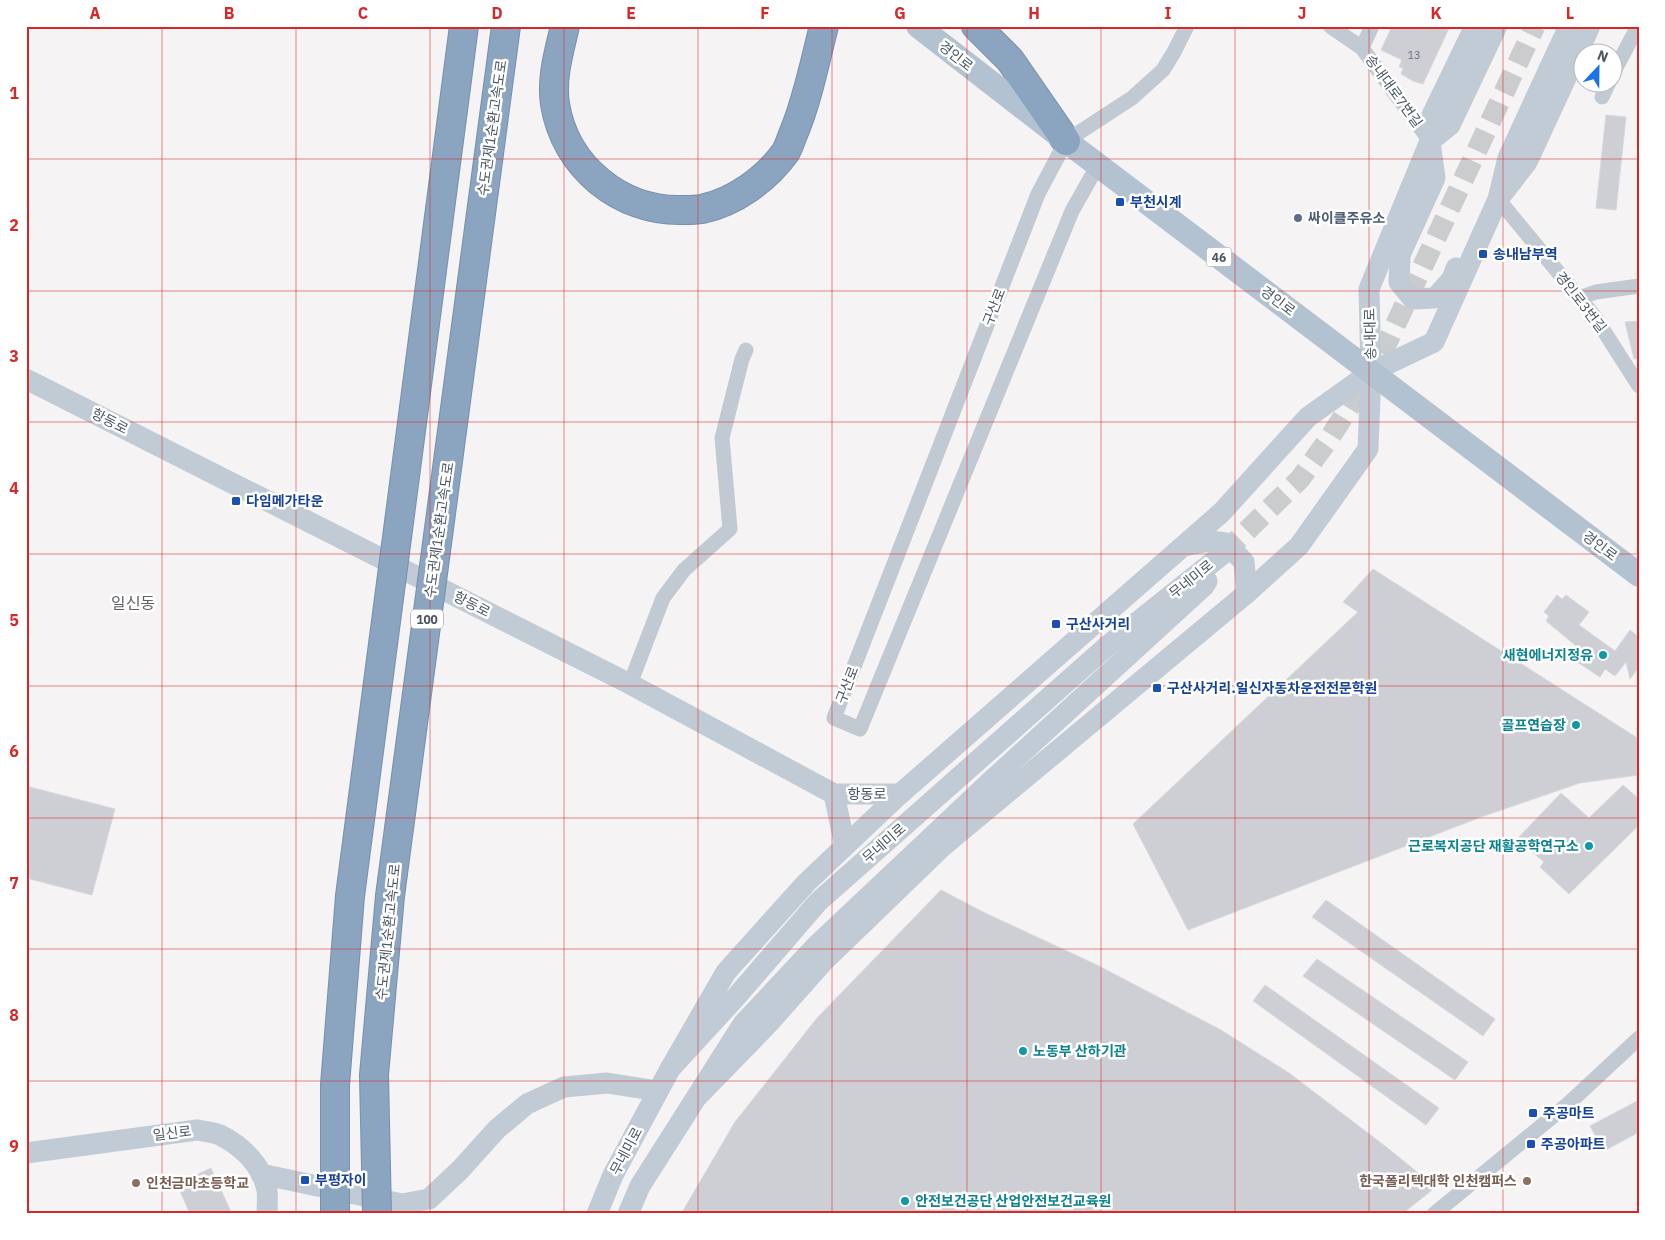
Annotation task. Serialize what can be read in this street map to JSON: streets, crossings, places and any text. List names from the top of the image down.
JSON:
{
  "streets": {
    "highway": ["수도권제1순환고속도로", "100"],
    "main road": [
      "경인로",
      "46",
      "송내대로",
      "항동로",
      "무네미로",
      "일신로"
    ],
    "street": ["송내대로7번길", "경인로3번길", "구산로"]
  },
  "crossings": [
    ["경인로", "구산로"],
    ["경인로", "송내대로"],
    ["송내대로7번길", "송내대로"],
    ["경인로3번길", "송내대로"]
  ],
  "districts": ["일신동"],
  "places": {
    "transit": [
      "부천시계",
      "송내남부역",
      "다임메가타운",
      "구산사거리",
      "구산사거리.일신자동차운전전문학원",
      "주공마트",
      "주공아파트",
      "부평자이"
    ],
    "other": [
      "싸이클주유소",
      "새현에너지정유",
      "골프연습장",
      "근로복지공단 재활공학연구소",
      "노동부 산하기관",
      "한국폴리텍대학 인천캠퍼스",
      "인천금마초등학교",
      "안전보건공단 산업안전보건교육원"
    ]
  },
  "house_numbers": ["13"],
  "north": "top",
  "grid": {
    "columns": [
      "A",
      "B",
      "C",
      "D",
      "E",
      "F",
      "G",
      "H",
      "I",
      "J",
      "K",
      "L"
    ],
    "rows": [
      "1",
      "2",
      "3",
      "4",
      "5",
      "6",
      "7",
      "8",
      "9"
    ]
  }
}
